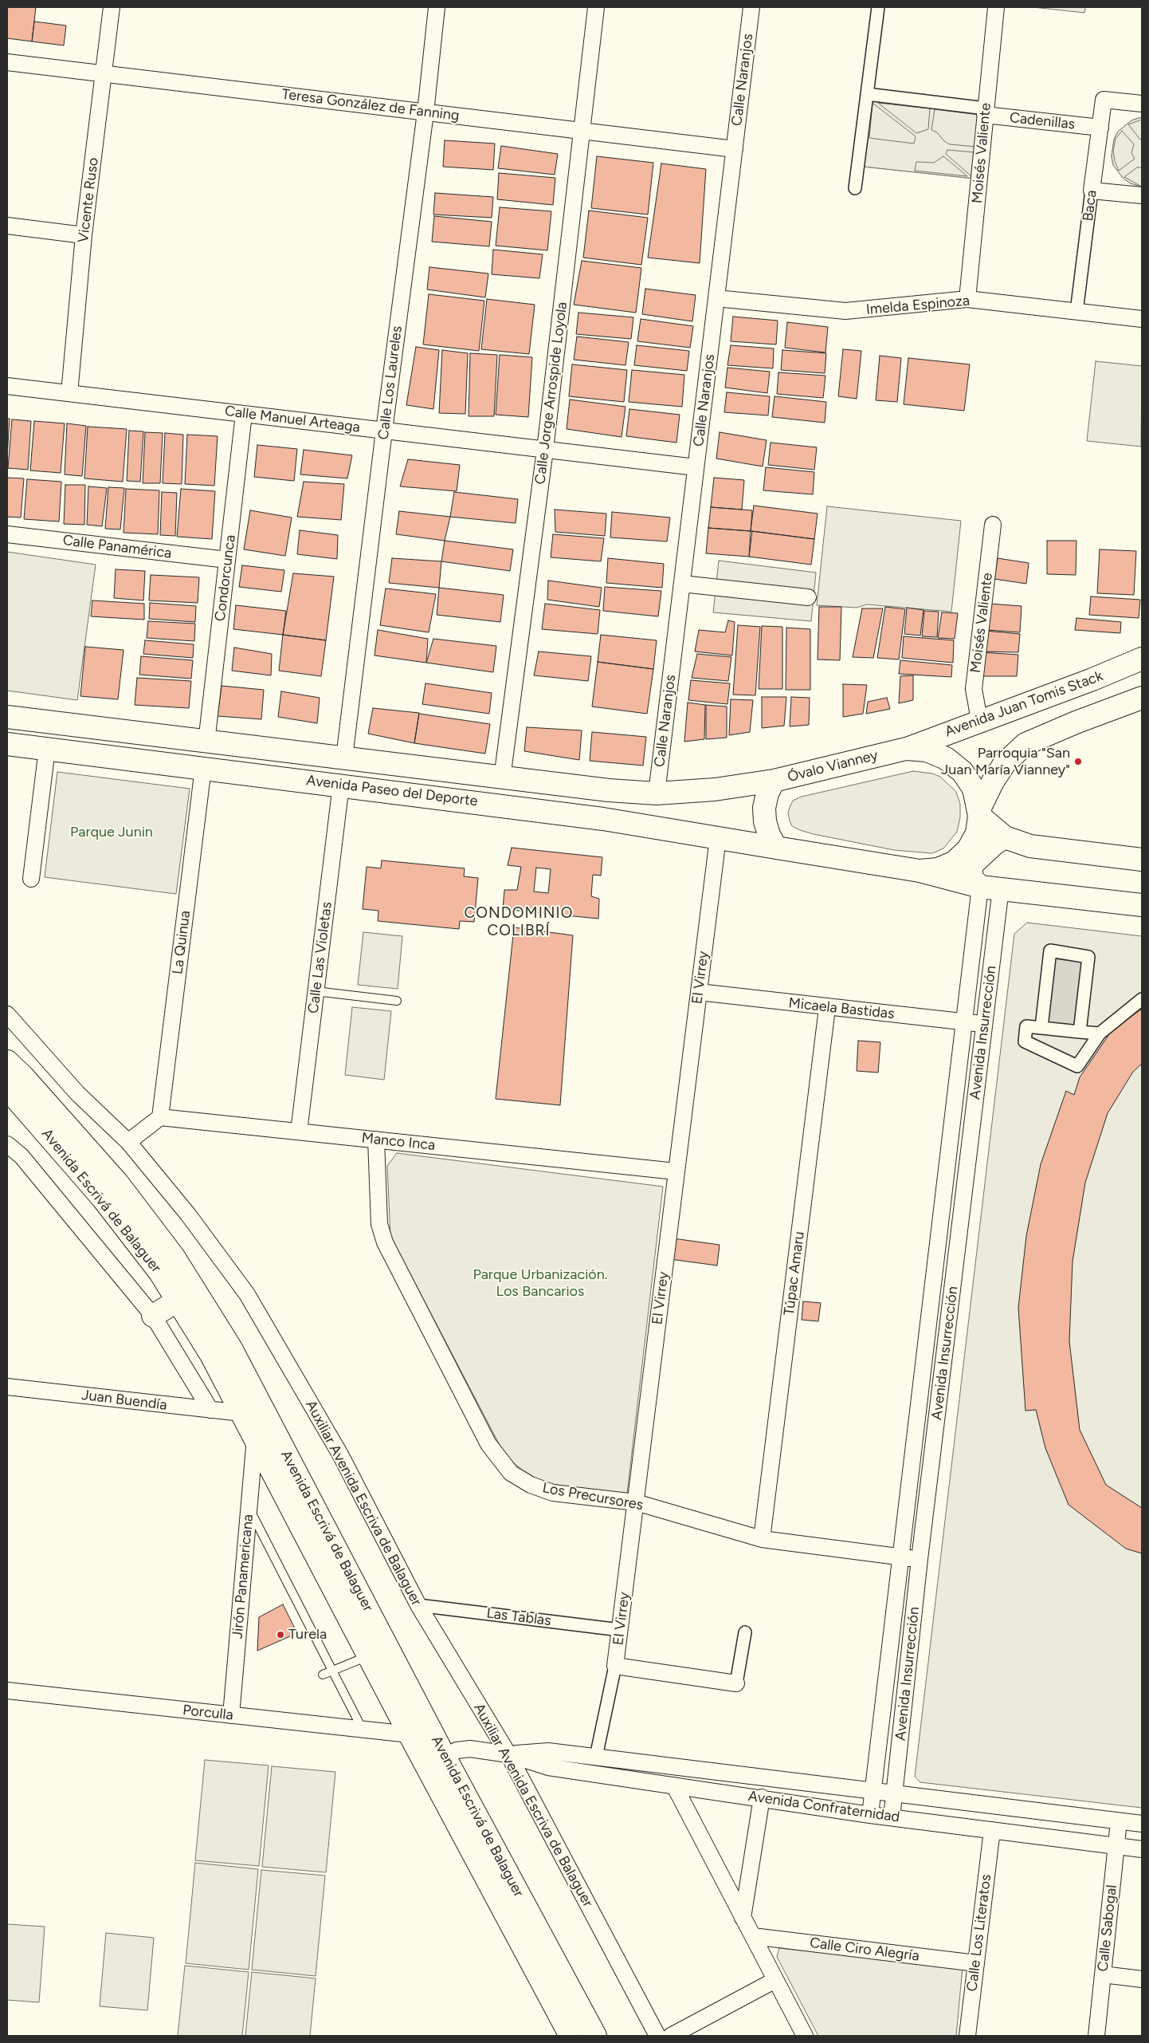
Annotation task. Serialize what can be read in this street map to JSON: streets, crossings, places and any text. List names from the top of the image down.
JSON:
{
  "streets": {
    "main road": [
      "Avenida Juan Tomis Stack",
      "Óvalo Vianney",
      "Avenida Paseo del Deporte",
      "Avenida Escrivá de Balaguer"
    ],
    "street": [
      "Calle Naranjos",
      "Teresa González de Fanning",
      "Cadenillas",
      "Moisés Valiente",
      "Vicente Ruso",
      "Baca",
      "Imelda Espinoza",
      "Calle Los Laureles",
      "Calle Jorge Arrospide Loyola",
      "Calle Manuel Arteaga",
      "Calle Panamérica",
      "Condorcunca",
      "La Quinua",
      "Calle Las Violetas",
      "El Virrey",
      "Micaela Bastidas",
      "Avenida Insurrección",
      "Manco Inca",
      "Túpac Amaru",
      "Juan Buendía",
      "Los Precursores",
      "Auxiliar Avenida Escriva de Balaguer",
      "Jirón Panamericana",
      "Las Tablas",
      "Porculla",
      "Avenida Confraternidad",
      "Calle Sabogal",
      "Calle Los Literatos",
      "Calle Ciro Alegría"
    ]
  },
  "crossings": [
    ["Calle Naranjos", "Teresa González de Fanning"],
    ["Calle Naranjos", "Imelda Espinoza"],
    ["Calle Naranjos", "Calle Manuel Arteaga"],
    ["Calle Naranjos", "Avenida Paseo del Deporte"],
    ["Teresa González de Fanning", "Vicente Ruso"],
    ["Teresa González de Fanning", "Calle Los Laureles"],
    ["Teresa González de Fanning", "Calle Jorge Arrospide Loyola"],
    ["Cadenillas", "Moisés Valiente"],
    ["Cadenillas", "Baca"],
    ["Moisés Valiente", "Imelda Espinoza"],
    ["Moisés Valiente", "Avenida Juan Tomis Stack"],
    ["Vicente Ruso", "Calle Manuel Arteaga"],
    ["Baca", "Imelda Espinoza"],
    ["Calle Los Laureles", "Calle Manuel Arteaga"],
    ["Calle Los Laureles", "Avenida Paseo del Deporte"],
    ["Calle Jorge Arrospide Loyola", "Calle Manuel Arteaga"],
    ["Calle Jorge Arrospide Loyola", "Avenida Paseo del Deporte"],
    ["Calle Manuel Arteaga", "Condorcunca"],
    ["Calle Panamérica", "Condorcunca"],
    ["Condorcunca", "Avenida Paseo del Deporte"],
    ["Avenida Juan Tomis Stack", "Óvalo Vianney"],
    ["Óvalo Vianney", "Avenida Paseo del Deporte"],
    ["Avenida Paseo del Deporte", "La Quinua"],
    ["Avenida Paseo del Deporte", "Calle Las Violetas"],
    ["Avenida Paseo del Deporte", "El Virrey"],
    ["La Quinua", "Manco Inca"],
    ["Calle Las Violetas", "Manco Inca"],
    ["El Virrey", "Micaela Bastidas"],
    ["El Virrey", "Manco Inca"],
    ["El Virrey", "Los Precursores"],
    ["El Virrey", "Las Tablas"],
    ["El Virrey", "Avenida Confraternidad"],
    ["Micaela Bastidas", "Avenida Insurrección"],
    ["Micaela Bastidas", "Túpac Amaru"],
    ["Avenida Insurrección", "Los Precursores"],
    ["Avenida Insurrección", "Avenida Confraternidad"],
    ["Manco Inca", "Los Precursores"],
    ["Avenida Escrivá de Balaguer", "Juan Buendía"],
    ["Avenida Escrivá de Balaguer", "Jirón Panamericana"],
    ["Avenida Escrivá de Balaguer", "Porculla"],
    ["Avenida Escrivá de Balaguer", "Avenida Confraternidad"],
    ["Túpac Amaru", "Los Precursores"],
    ["Auxiliar Avenida Escriva de Balaguer", "Las Tablas"],
    ["Auxiliar Avenida Escriva de Balaguer", "Avenida Confraternidad"],
    ["Jirón Panamericana", "Porculla"],
    ["Avenida Confraternidad", "Calle Sabogal"],
    ["Avenida Confraternidad", "Calle Los Literatos"],
    ["Calle Los Literatos", "Calle Ciro Alegría"]
  ],
  "districts": ["CONDOMINIO COLIBRÍ"],
  "parks": ["Parque Junin", "Parque Urbanización. Los Bancarios"],
  "places": ["Parroquia \"San Juan María Vianney\"", "Turela"]
}
